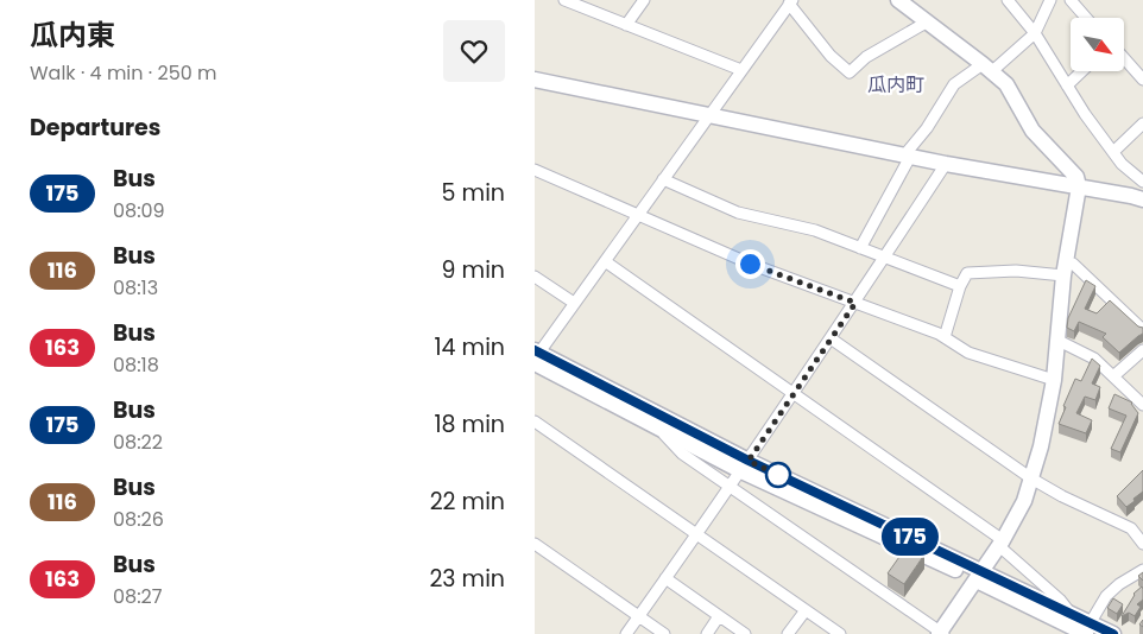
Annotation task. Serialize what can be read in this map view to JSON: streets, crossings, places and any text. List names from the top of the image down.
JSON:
{
  "districts": ["瓜内町"],
  "lines": ["bus line 175"],
  "north": "bottom right",
  "page": {
    "heading": [
      ["瓜内東", "Walk · 4 min · 250 m"],
      "Departures"
    ],
    "on_map": "175",
    "list": [
      {
        "mark": "175",
        "name": "Bus",
        "note": "08:09",
        "value": "5 min"
      },
      {
        "mark": "116",
        "name": "Bus",
        "note": "08:13",
        "value": "9 min"
      },
      {
        "mark": "163",
        "name": "Bus",
        "note": "08:18",
        "value": "14 min"
      },
      {
        "mark": "175",
        "name": "Bus",
        "note": "08:22",
        "value": "18 min"
      },
      {
        "mark": "116",
        "name": "Bus",
        "note": "08:26",
        "value": "22 min"
      },
      {
        "mark": "163",
        "name": "Bus",
        "note": "08:27",
        "value": "23 min"
      }
    ]
  }
}
